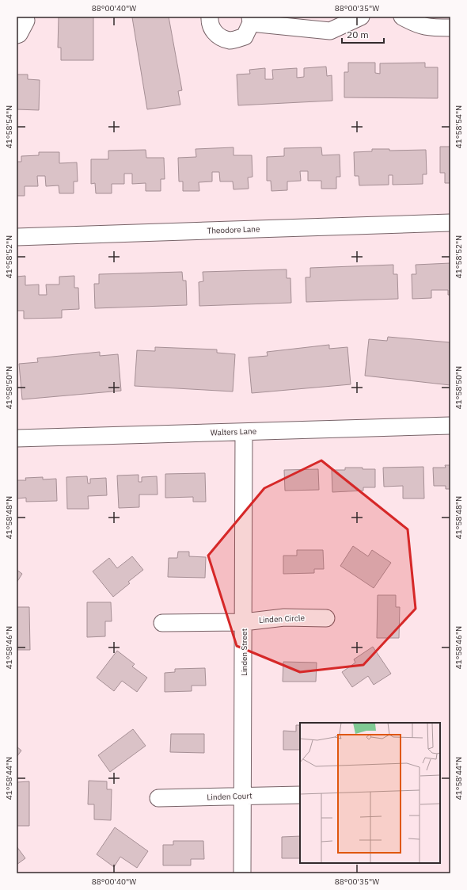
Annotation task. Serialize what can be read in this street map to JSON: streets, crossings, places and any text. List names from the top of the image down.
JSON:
{
  "streets": {
    "street": [
      "Theodore Lane",
      "Walters Lane",
      "Linden Circle",
      "Linden Street",
      "Linden Court"
    ]
  },
  "crossings": [
    ["Walters Lane", "Linden Street"],
    ["Linden Circle", "Linden Street"],
    ["Linden Street", "Linden Court"]
  ],
  "scale_bar": "20 m",
  "coordinates": [
    "88°00'40\"W",
    "88°00'35\"W",
    "41°58'54\"N",
    "41°58'52\"N",
    "41°58'50\"N",
    "41°58'48\"N",
    "41°58'46\"N",
    "41°58'44\"N"
  ]
}
